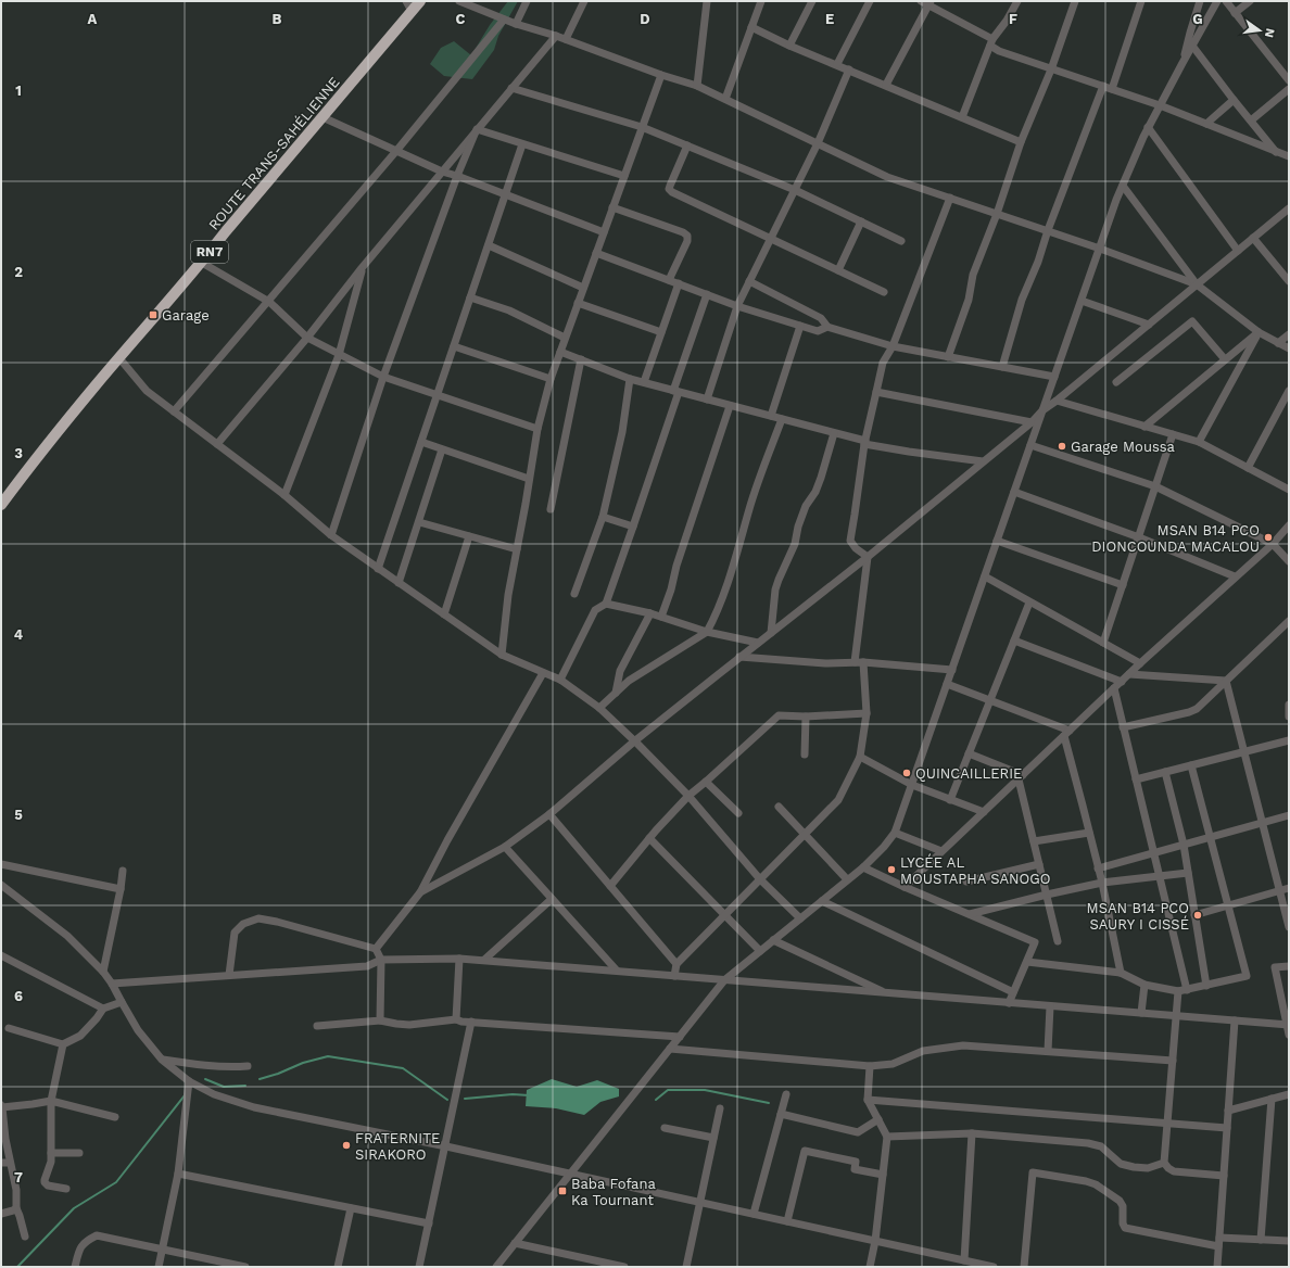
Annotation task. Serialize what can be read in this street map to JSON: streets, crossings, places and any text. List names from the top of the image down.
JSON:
{
  "streets": {
    "highway": ["ROUTE TRANS-SAHÉLIENNE", "RN7"]
  },
  "places": {
    "transit": ["Garage", "Baba Fofana Ka Tournant"],
    "other": [
      "Garage Moussa",
      "MSAN B14 PCO DIONCOUNDA MACALOU",
      "QUINCAILLERIE",
      "LYCÉE AL MOUSTAPHA SANOGO",
      "MSAN B14 PCO SAURY I CISSÉ",
      "FRATERNITE SIRAKORO"
    ]
  },
  "north": "right",
  "grid": {
    "columns": [
      "A",
      "B",
      "C",
      "D",
      "E",
      "F",
      "G"
    ],
    "rows": [
      "1",
      "2",
      "3",
      "4",
      "5",
      "6",
      "7"
    ]
  }
}
